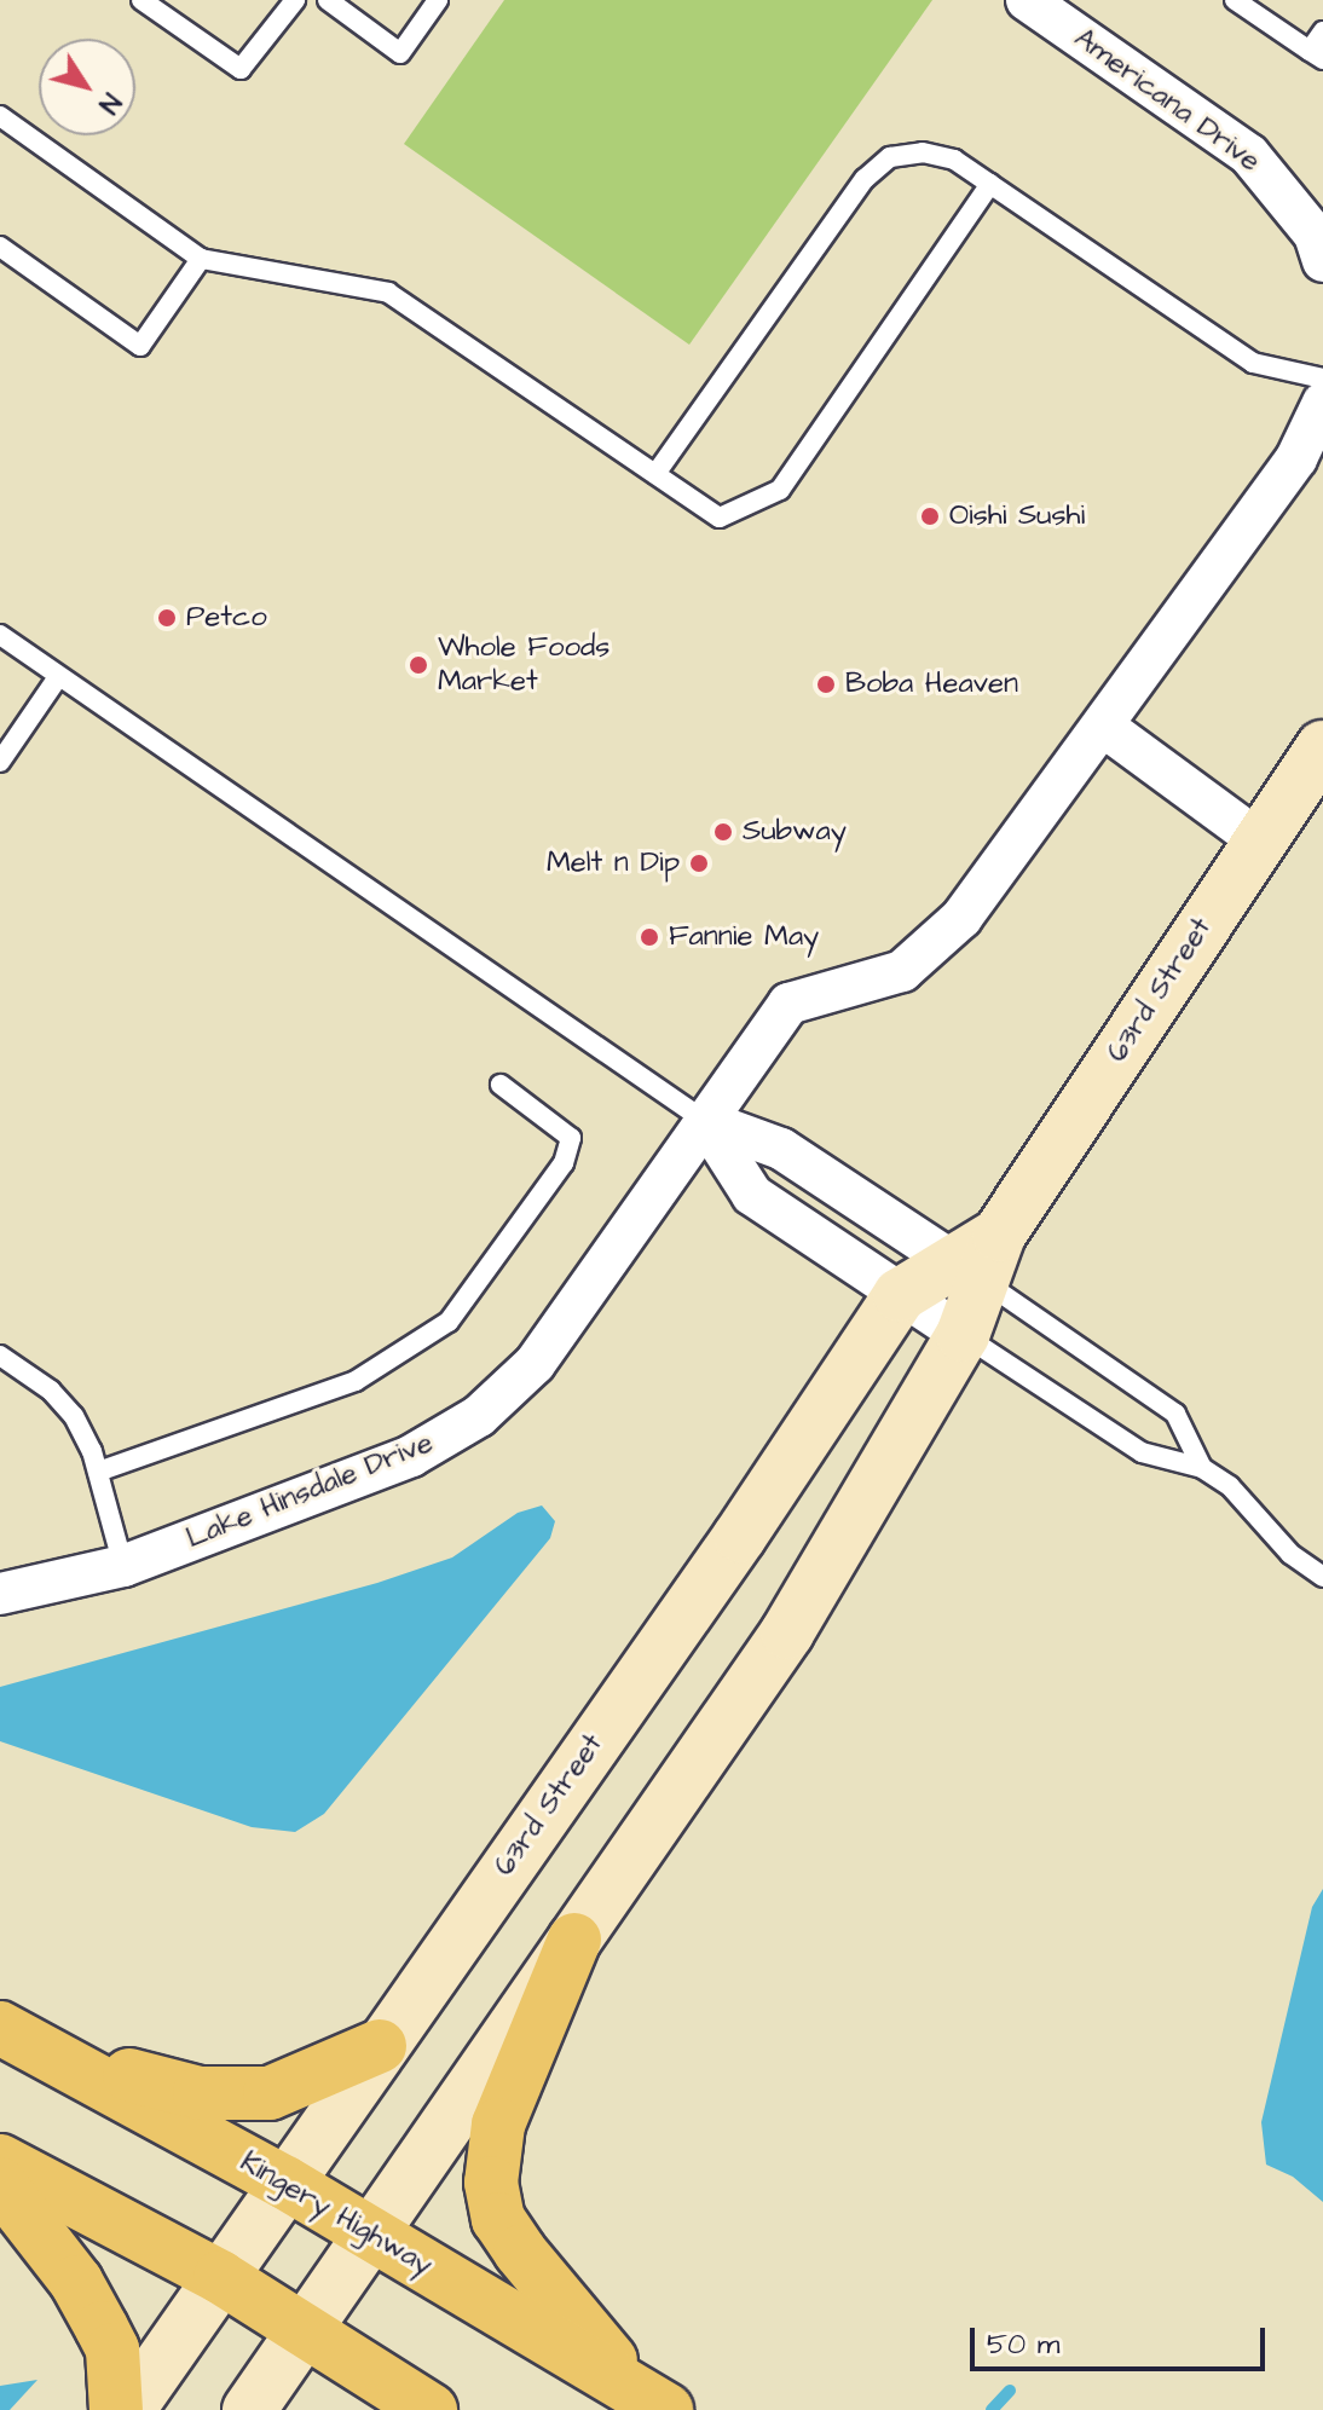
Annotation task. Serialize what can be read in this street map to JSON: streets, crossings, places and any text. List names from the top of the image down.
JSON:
{
  "streets": {
    "highway": ["Kingery Highway"],
    "main road": ["63rd Street"],
    "street": ["Americana Drive", "Lake Hinsdale Drive"]
  },
  "crossings": [
    ["63rd Street", "Kingery Highway"]
  ],
  "places": [
    "Oishi Sushi",
    "Petco",
    "Whole Foods Market",
    "Boba Heaven",
    "Subway",
    "Melt n Dip",
    "Fannie May"
  ],
  "scale_bar": "50 m",
  "north": "bottom right"
}
